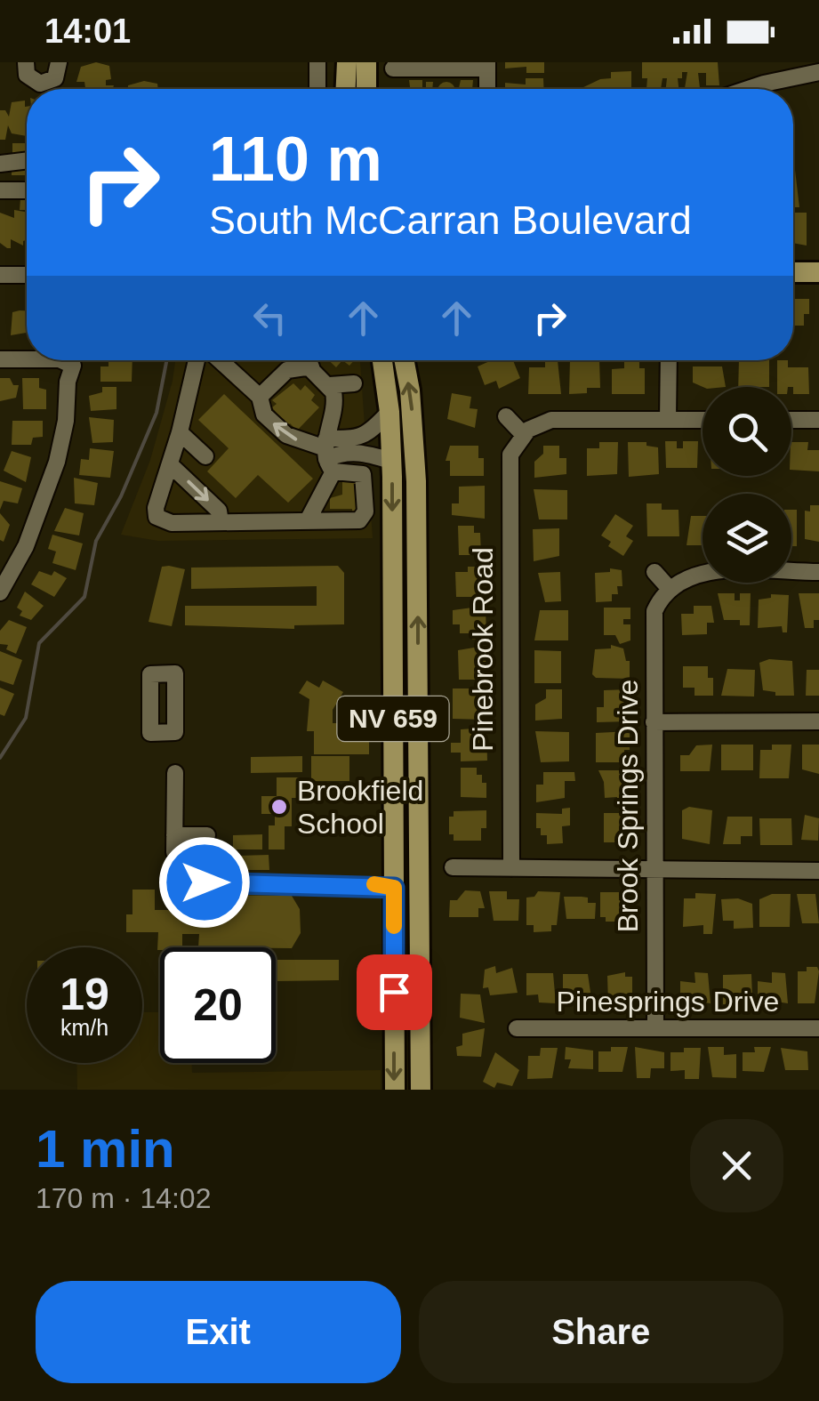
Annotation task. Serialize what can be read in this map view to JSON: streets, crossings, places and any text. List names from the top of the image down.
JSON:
{
  "streets": {
    "main road": ["NV 659"],
    "street": ["Pinebrook Road", "Brook Springs Drive", "Pinesprings Drive"]
  },
  "crossings": [
    ["Brook Springs Drive", "Pinesprings Drive"]
  ],
  "places": ["Brookfield School"],
  "page": {
    "status": "14:01",
    "turn": ["110 m", "South McCarran Boulevard"],
    "speed": "19 km/h",
    "limit": "20",
    "heading": ["1 min", "170 m · 14:02"],
    "buttons": ["Exit", "Share"]
  }
}
